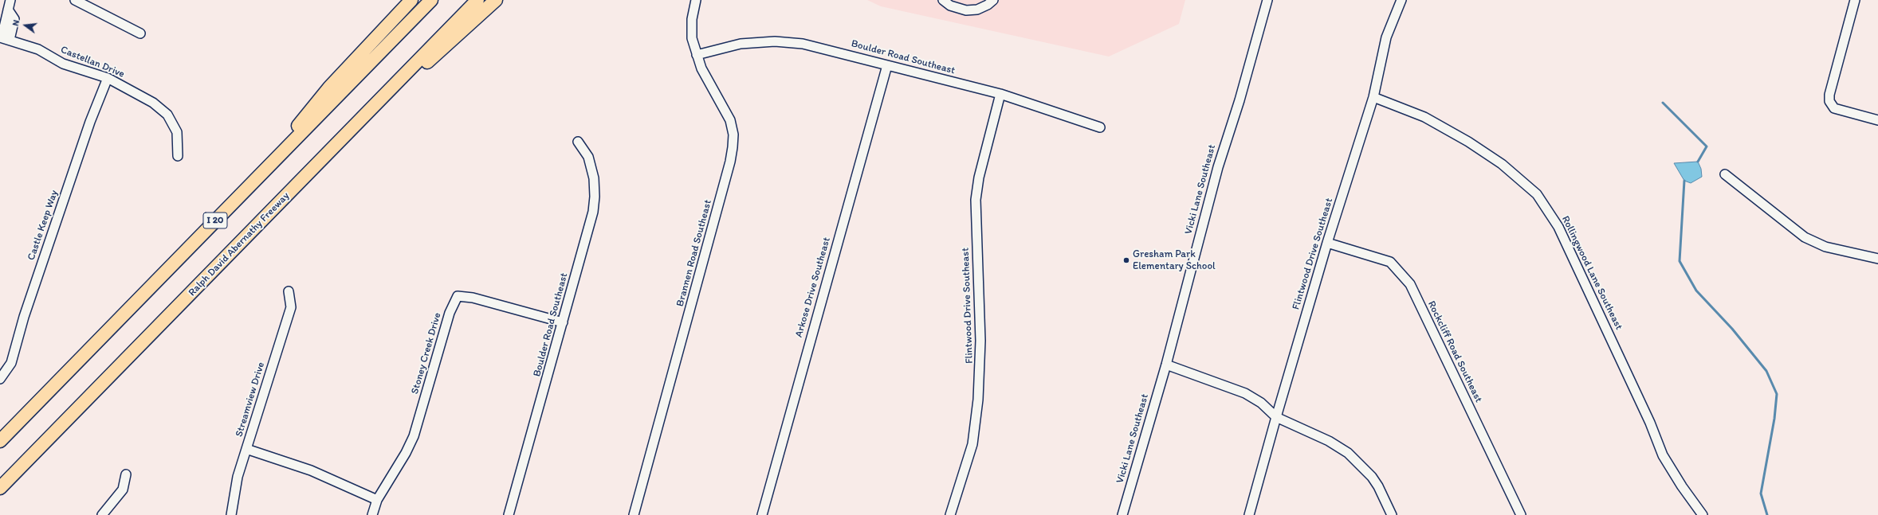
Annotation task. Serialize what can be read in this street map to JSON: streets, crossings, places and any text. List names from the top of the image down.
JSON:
{
  "streets": {
    "highway": ["I 20", "Ralph David Abernathy Freeway"],
    "street": [
      "Boulder Road Southeast",
      "Castellan Drive",
      "Vicki Lane Southeast",
      "Castle Keep Way",
      "Brannen Road Southeast",
      "Flintwood Drive Southeast",
      "Rollingwood Lane Southeast",
      "Arkose Drive Southeast",
      "Rockcliff Road Southeast",
      "Stoney Creek Drive",
      "Streamview Drive"
    ]
  },
  "crossings": [
    ["Boulder Road Southeast", "Brannen Road Southeast"],
    ["Boulder Road Southeast", "Flintwood Drive Southeast"],
    ["Boulder Road Southeast", "Arkose Drive Southeast"],
    ["Boulder Road Southeast", "Stoney Creek Drive"],
    ["Castellan Drive", "Castle Keep Way"],
    ["Flintwood Drive Southeast", "Rollingwood Lane Southeast"],
    ["Flintwood Drive Southeast", "Rockcliff Road Southeast"]
  ],
  "places": ["Gresham Park Elementary School"],
  "north": "left"
}
